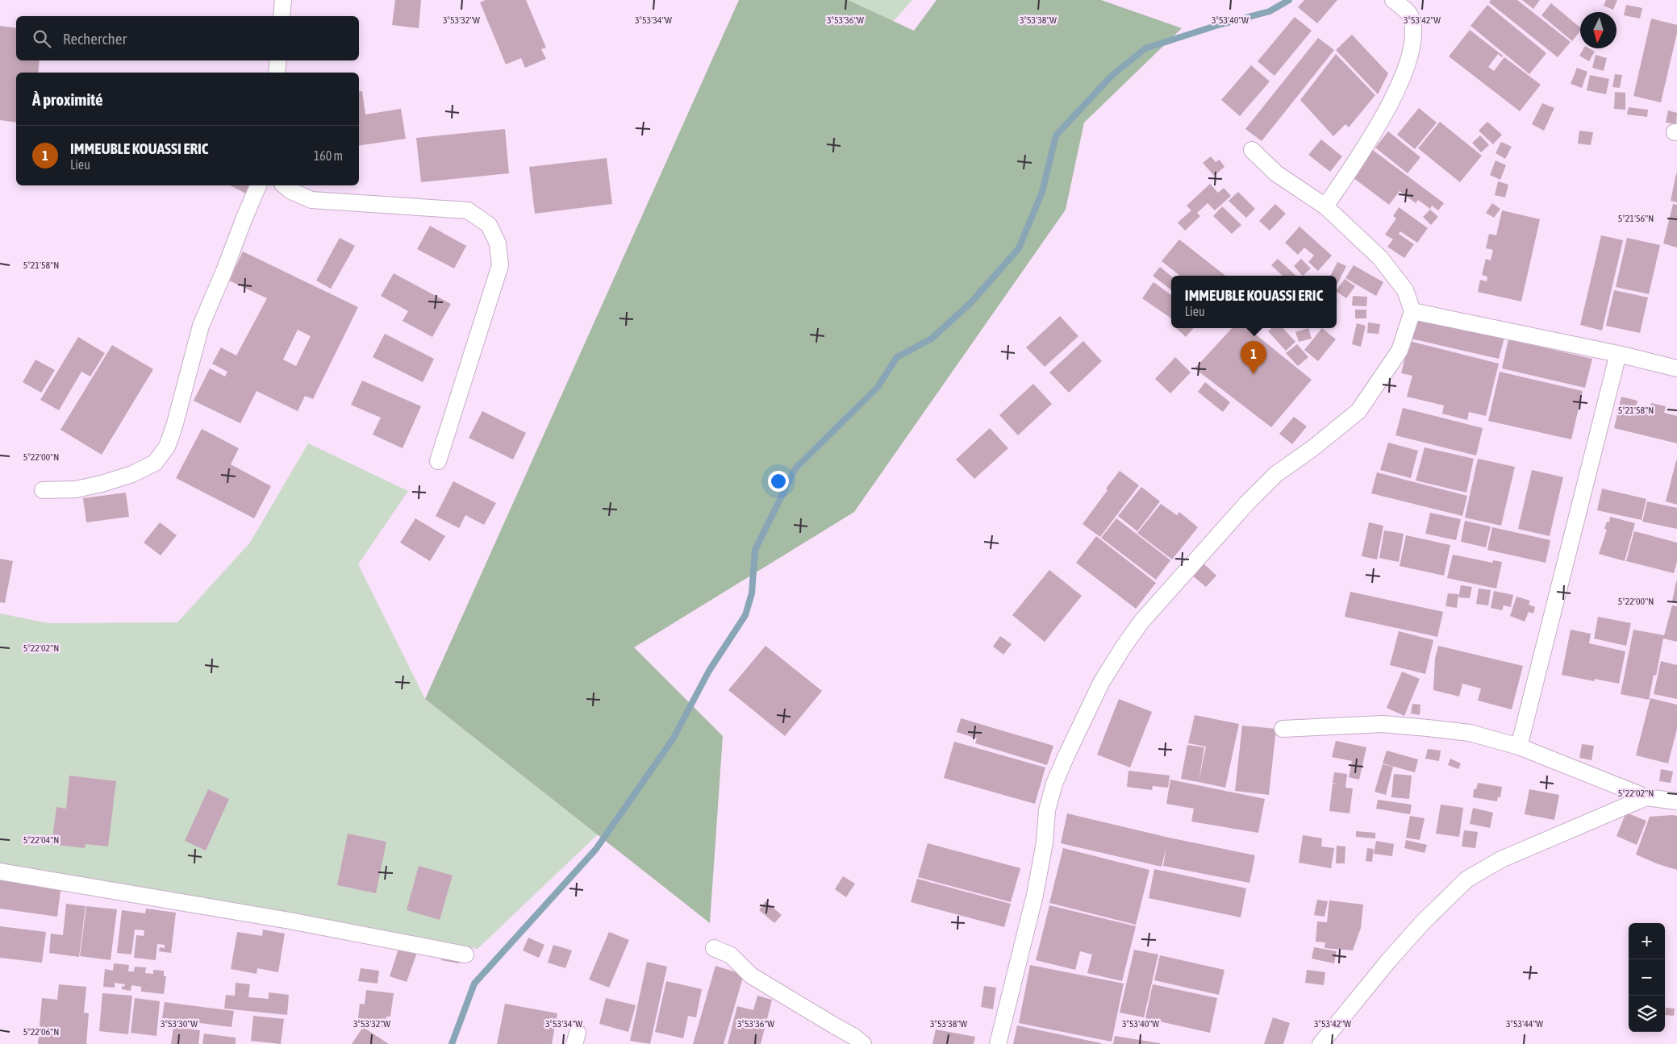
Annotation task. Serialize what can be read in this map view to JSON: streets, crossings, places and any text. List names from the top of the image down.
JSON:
{
  "north": "bottom",
  "page": {
    "search": "Rechercher",
    "heading": "À proximité",
    "list": [
      {
        "mark": "1",
        "name": "IMMEUBLE KOUASSI ERIC",
        "note": "Lieu",
        "value": "160 m"
      }
    ],
    "popup": ["IMMEUBLE KOUASSI ERIC", "Lieu"],
    "pins": "1",
    "map_buttons": ["+", "−"]
  },
  "coordinates": [
    "3°53'32\"W",
    "3°53'34\"W",
    "3°53'36\"W",
    "3°53'38\"W",
    "3°53'40\"W",
    "3°53'42\"W",
    "5°21'56\"N",
    "5°21'58\"N",
    "5°22'00\"N",
    "5°22'02\"N",
    "5°22'04\"N",
    "3°53'30\"W",
    "3°53'44\"W",
    "5°22'06\"N"
  ]
}
